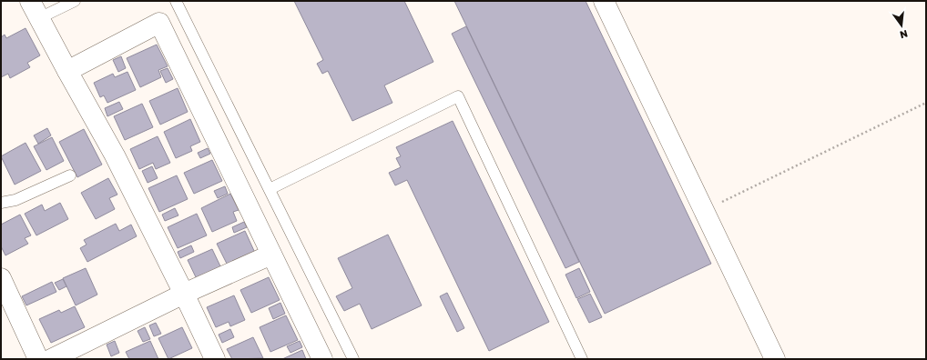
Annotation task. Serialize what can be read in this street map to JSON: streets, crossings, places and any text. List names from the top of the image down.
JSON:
{
  "north": "bottom"
}
